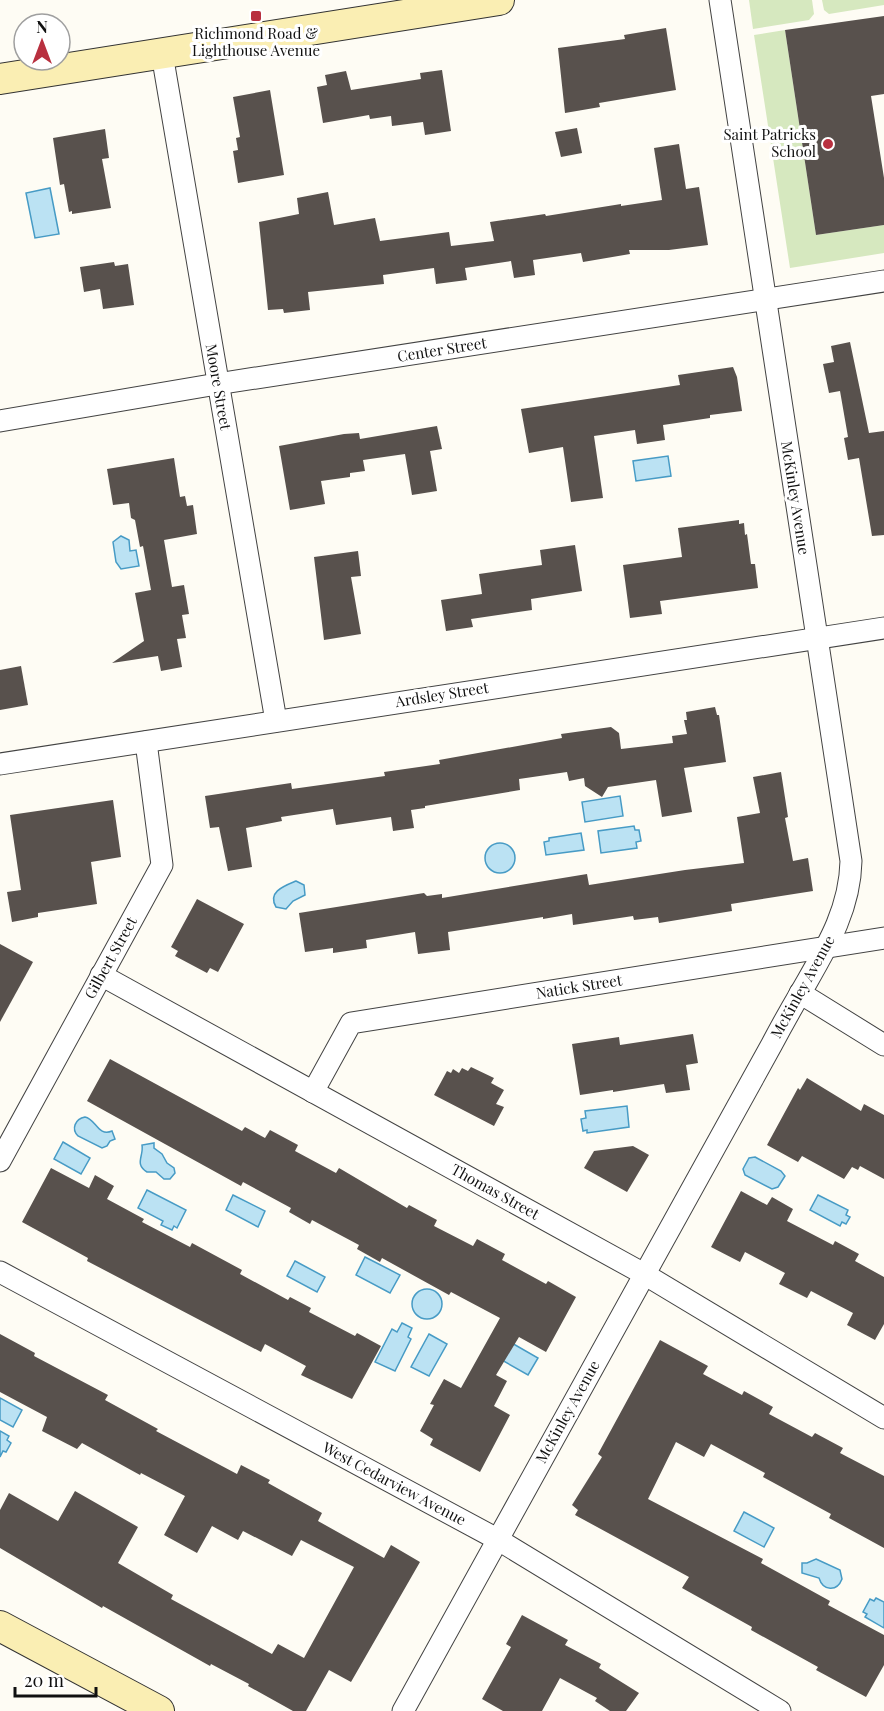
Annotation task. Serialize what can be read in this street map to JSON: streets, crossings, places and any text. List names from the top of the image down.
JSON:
{
  "streets": {
    "street": [
      "Center Street",
      "Moore Street",
      "McKinley Avenue",
      "Ardsley Street",
      "Gilbert Street",
      "Natick Street",
      "Thomas Street",
      "West Cedarview Avenue"
    ]
  },
  "crossings": [
    ["Center Street", "Moore Street"],
    ["Center Street", "McKinley Avenue"],
    ["Moore Street", "Ardsley Street"],
    ["McKinley Avenue", "Ardsley Street"],
    ["McKinley Avenue", "Natick Street"],
    ["McKinley Avenue", "Thomas Street"],
    ["McKinley Avenue", "West Cedarview Avenue"],
    ["Ardsley Street", "Gilbert Street"],
    ["Gilbert Street", "Thomas Street"],
    ["Natick Street", "Thomas Street"]
  ],
  "places": {
    "transit": ["Richmond Road & Lighthouse Avenue"],
    "other": ["Saint Patricks School"]
  },
  "scale_bar": "20 m",
  "north": "top"
}
